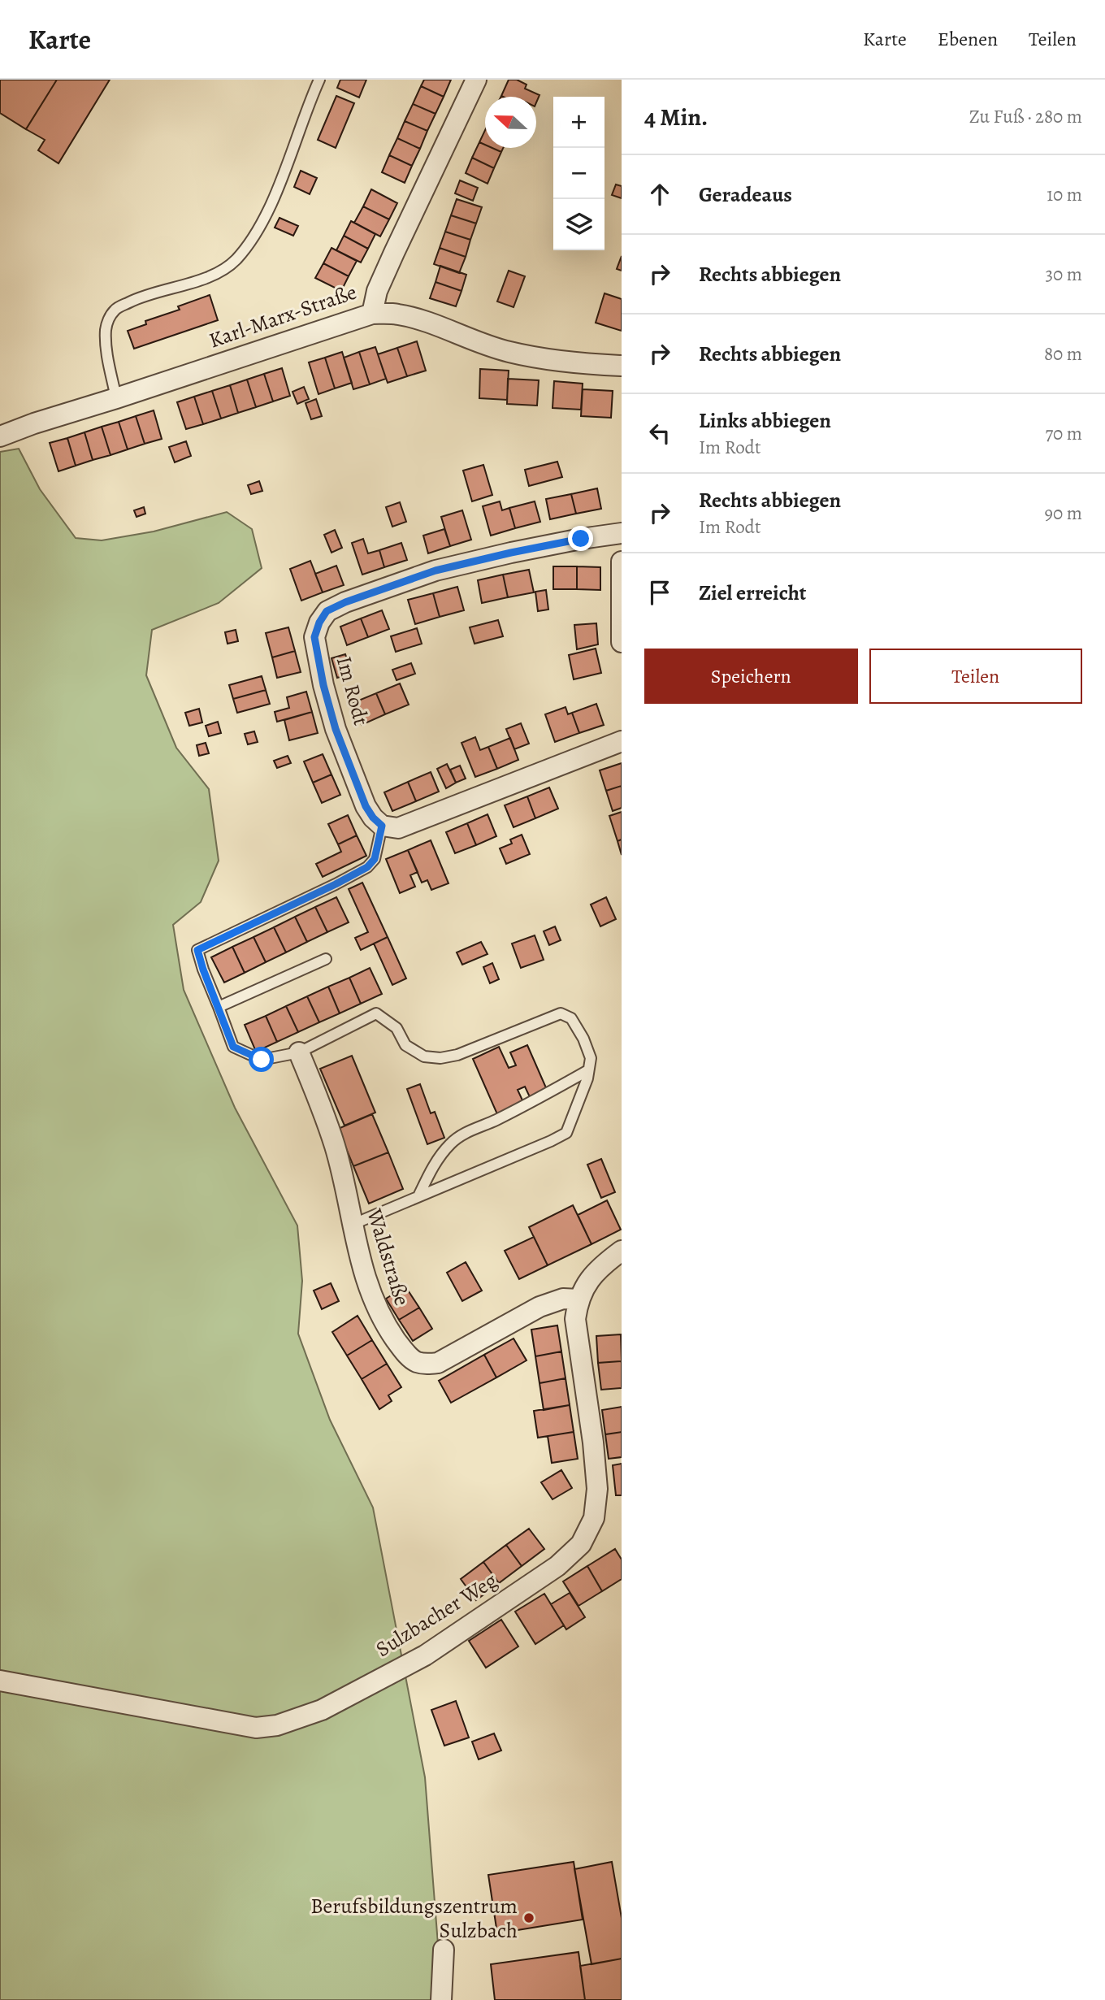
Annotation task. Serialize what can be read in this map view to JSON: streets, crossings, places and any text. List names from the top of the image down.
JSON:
{
  "streets": {
    "street": [
      "Karl-Marx-Straße",
      "Im Rodt",
      "Waldstraße",
      "Sulzbacher Weg"
    ]
  },
  "crossings": [
    ["Waldstraße", "Sulzbacher Weg"]
  ],
  "places": ["Berufsbildungszentrum Sulzbach"],
  "north": "left",
  "page": {
    "header": "Karte",
    "nav": ["Karte", "Ebenen", "Teilen"],
    "heading": ["4 Min.", "Zu Fuß · 280 m"],
    "map_buttons": ["+", "−"],
    "list": [
      ["Geradeaus", "10 m"],
      ["Rechts abbiegen", "30 m"],
      ["Rechts abbiegen", "80 m"],
      ["Links abbiegen", "Im Rodt", "70 m"],
      ["Rechts abbiegen", "Im Rodt", "90 m"],
      "Ziel erreicht"
    ],
    "buttons": ["Speichern", "Teilen"]
  }
}
